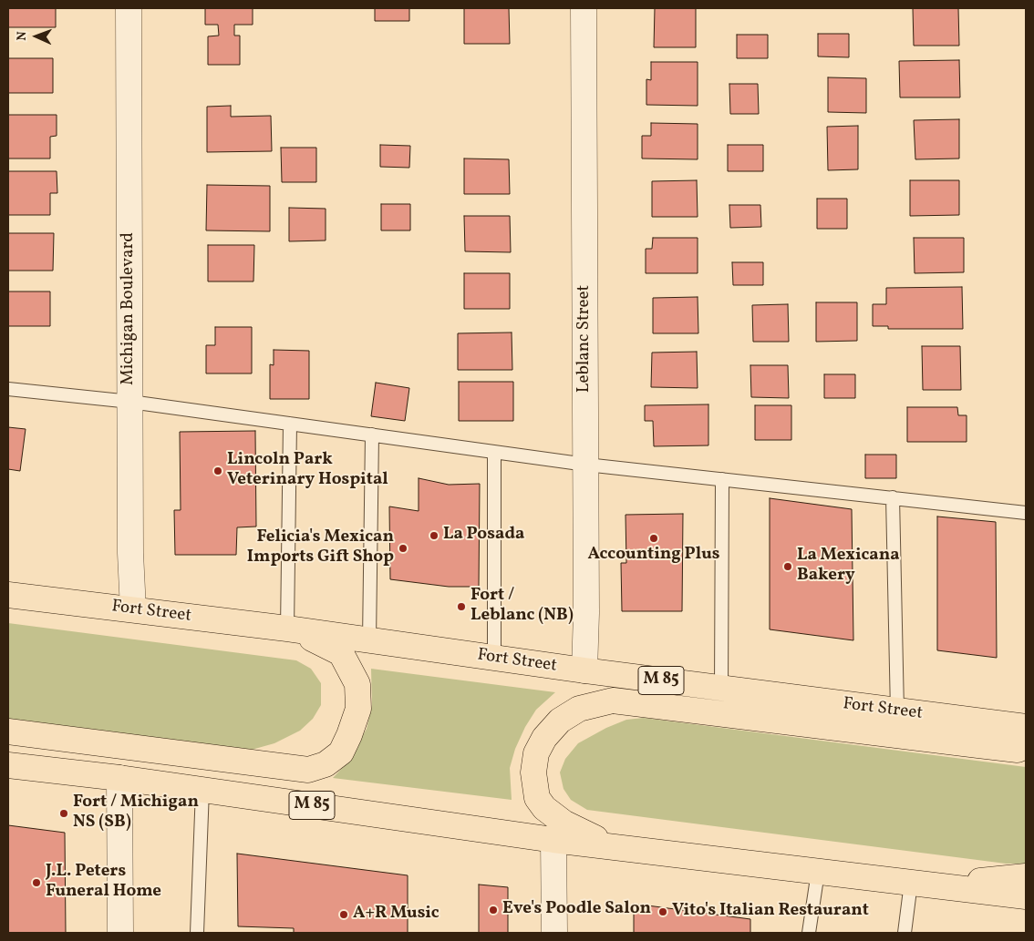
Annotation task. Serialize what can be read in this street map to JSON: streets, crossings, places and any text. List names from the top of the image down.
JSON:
{
  "streets": {
    "main road": ["Fort Street", "M 85"],
    "street": ["Michigan Boulevard", "Leblanc Street"]
  },
  "crossings": [
    ["Michigan Boulevard", "Fort Street"],
    ["Leblanc Street", "Fort Street"]
  ],
  "places": [
    "Lincoln Park Veterinary Hospital",
    "La Posada",
    "Accounting Plus",
    "Felicia's Mexican Imports Gift Shop",
    "La Mexicana Bakery",
    "Fort / Leblanc (NB)",
    "Fort / Michigan NS (SB)",
    "J.L. Peters Funeral Home",
    "Eve's Poodle Salon",
    "Vito's Italian Restaurant",
    "A+R Music"
  ],
  "north": "left"
}
